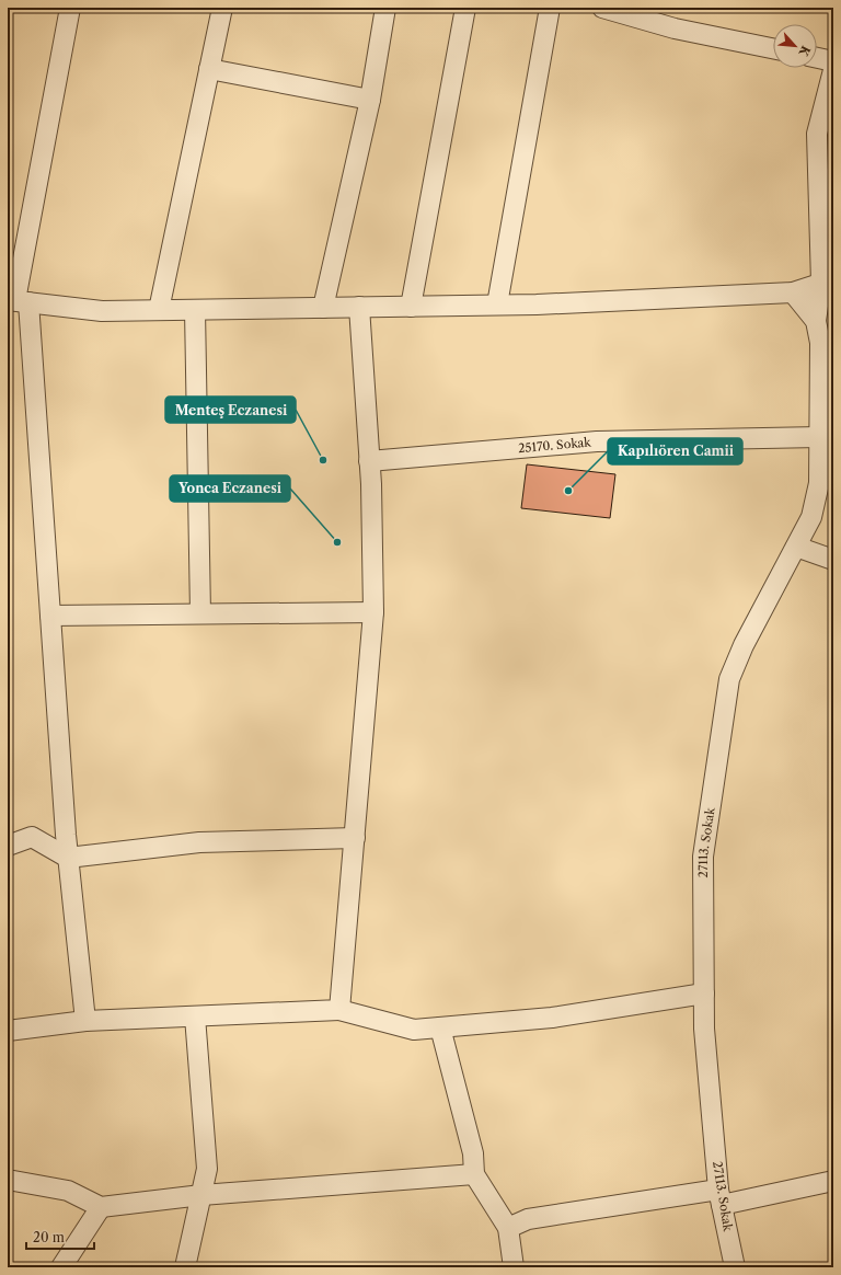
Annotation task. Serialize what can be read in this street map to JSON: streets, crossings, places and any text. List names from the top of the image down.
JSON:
{
  "streets": {
    "street": ["25170. Sokak", "27113. Sokak"]
  },
  "crossings": [
    ["25170. Sokak", "27113. Sokak"]
  ],
  "places": ["Menteş Eczanesi", "Kapılıören Camii", "Yonca Eczanesi"],
  "scale_bar": "20 m",
  "north": "bottom right"
}
